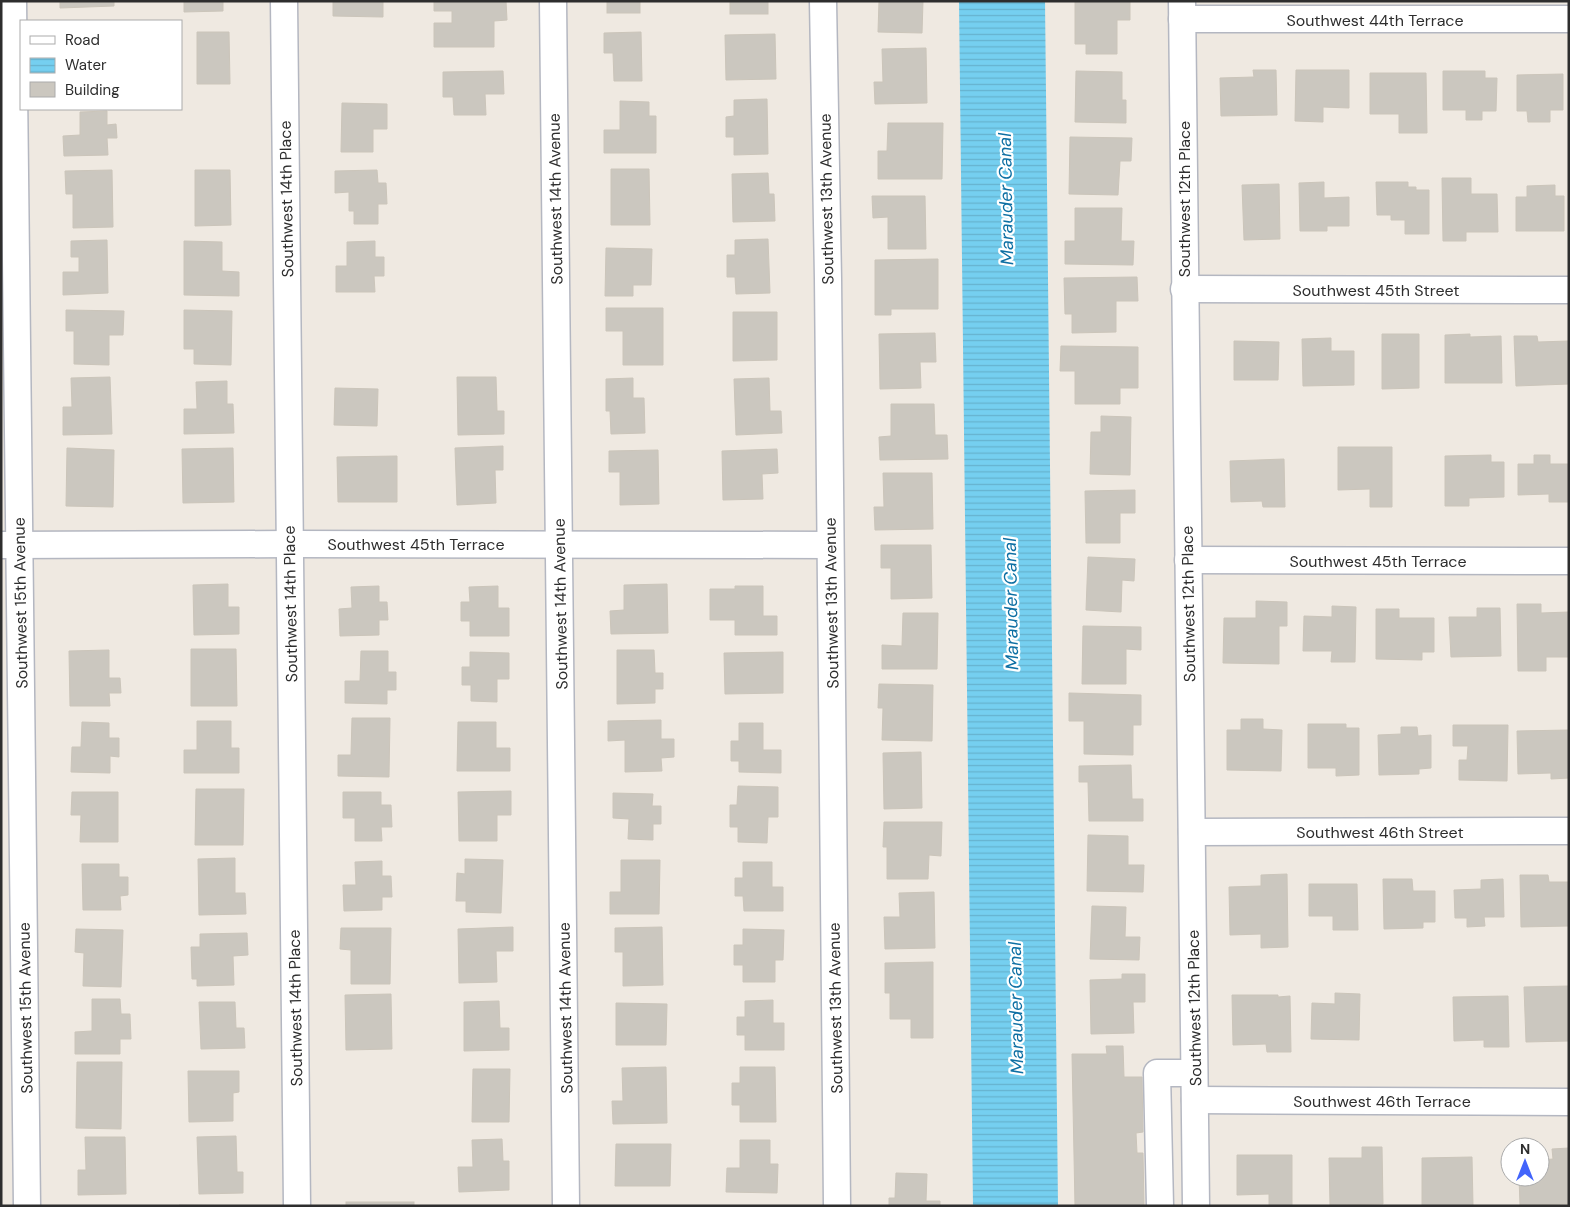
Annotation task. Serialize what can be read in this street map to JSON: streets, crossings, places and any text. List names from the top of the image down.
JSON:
{
  "streets": {
    "street": [
      "Southwest 44th Terrace",
      "Southwest 14th Place",
      "Southwest 14th Avenue",
      "Southwest 13th Avenue",
      "Southwest 12th Place",
      "Southwest 45th Street",
      "Southwest 45th Terrace",
      "Southwest 15th Avenue",
      "Southwest 46th Street",
      "Southwest 46th Terrace"
    ]
  },
  "crossings": [
    ["Southwest 44th Terrace", "Southwest 12th Place"],
    ["Southwest 14th Place", "Southwest 45th Terrace"],
    ["Southwest 14th Avenue", "Southwest 45th Terrace"],
    ["Southwest 13th Avenue", "Southwest 45th Terrace"],
    ["Southwest 12th Place", "Southwest 45th Street"],
    ["Southwest 12th Place", "Southwest 45th Terrace"],
    ["Southwest 12th Place", "Southwest 46th Street"],
    ["Southwest 12th Place", "Southwest 46th Terrace"],
    ["Southwest 45th Terrace", "Southwest 15th Avenue"]
  ],
  "water": ["Marauder Canal"],
  "legend": ["Road", "Water", "Building"],
  "north": "top"
}
